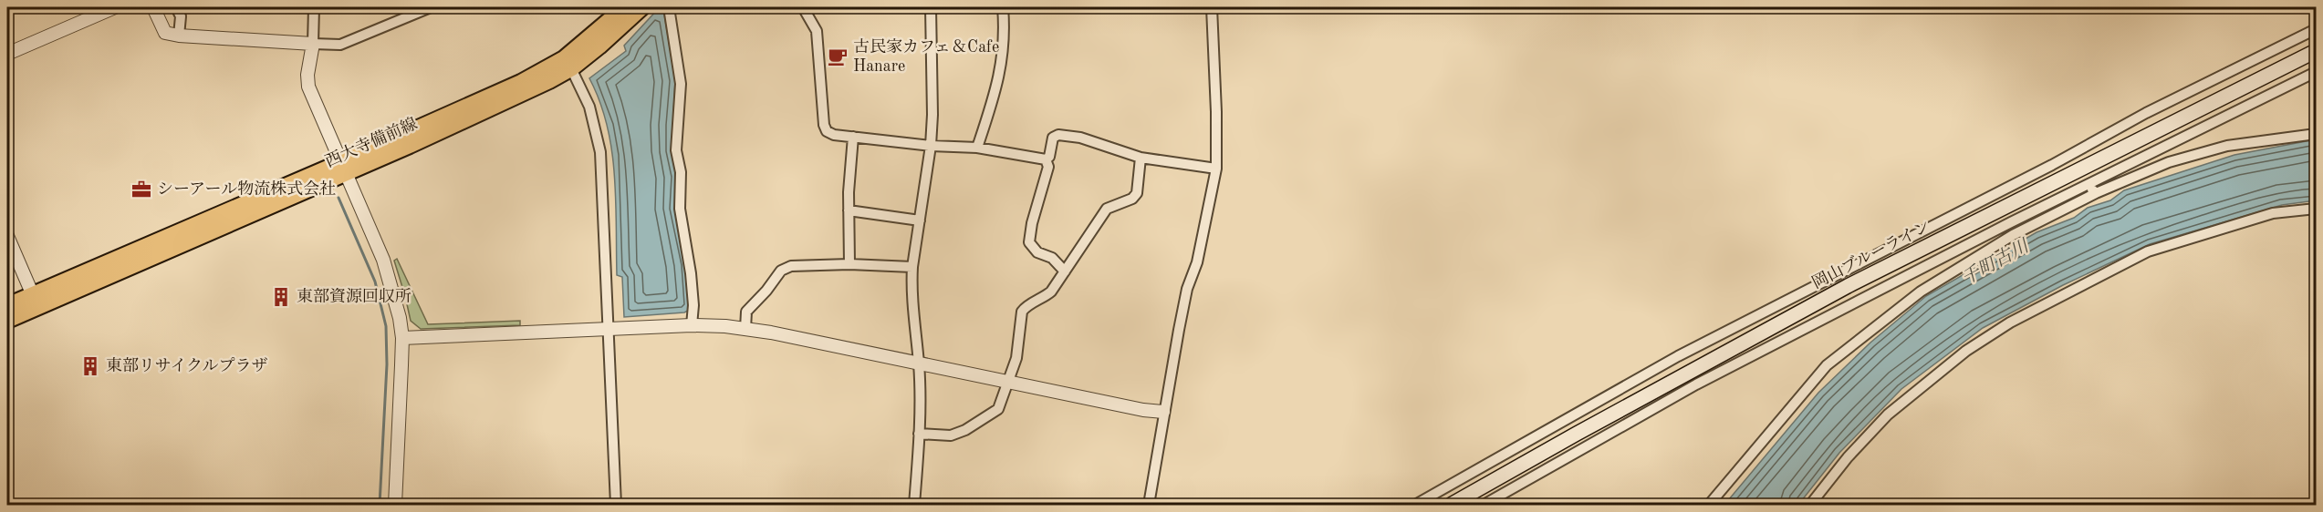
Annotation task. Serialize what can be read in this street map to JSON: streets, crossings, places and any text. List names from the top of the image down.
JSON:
{
  "streets": {
    "main road": ["西大寺備前線", "岡山ブルーライン"]
  },
  "water": ["千町古川"],
  "places": {
    "cafe": ["古民家カフェ＆Cafe Hanare"],
    "office": ["シーアール物流株式会社"],
    "building": ["東部資源回収所", "東部リサイクルプラザ"]
  }
}
